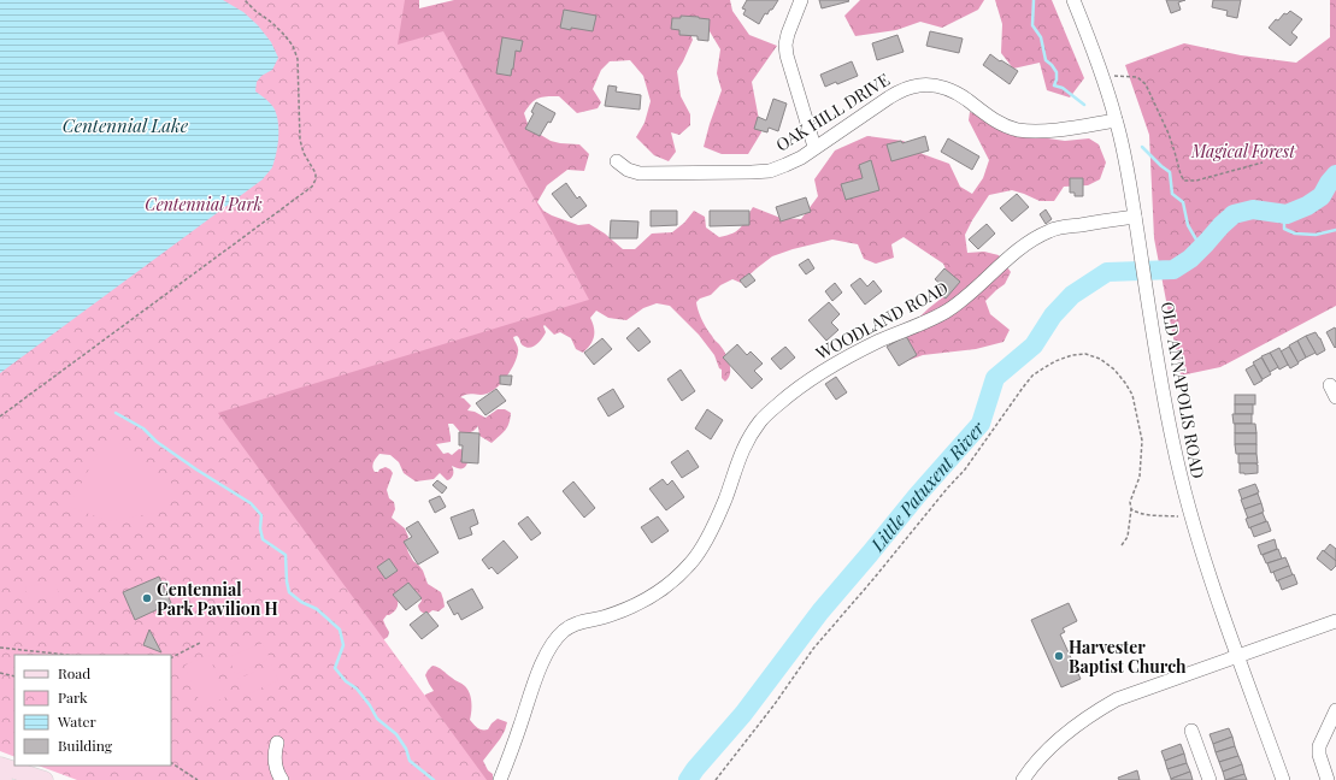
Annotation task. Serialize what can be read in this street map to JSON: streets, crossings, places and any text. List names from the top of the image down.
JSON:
{
  "streets": {
    "street": ["OAK HILL DRIVE", "WOODLAND ROAD", "OLD ANNAPOLIS ROAD"]
  },
  "crossings": [
    ["OAK HILL DRIVE", "OLD ANNAPOLIS ROAD"],
    ["WOODLAND ROAD", "OLD ANNAPOLIS ROAD"]
  ],
  "water": ["Centennial Lake", "Little Patuxent River"],
  "parks": ["Magical Forest", "Centennial Park"],
  "places": ["Centennial Park Pavilion H", "Harvester Baptist Church"],
  "legend": [
    "Road",
    "Park",
    "Water",
    "Building"
  ]
}
